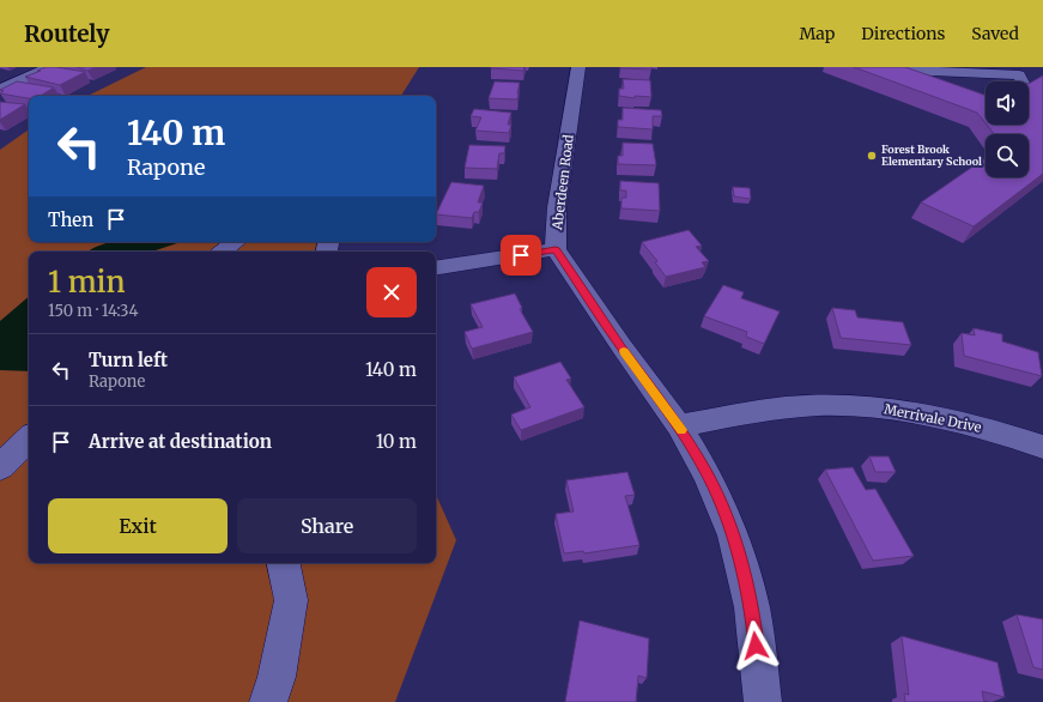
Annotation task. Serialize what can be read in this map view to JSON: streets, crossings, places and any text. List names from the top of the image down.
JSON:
{
  "streets": {
    "street": ["Aberdeen Road", "Merrivale Drive"]
  },
  "places": ["Forest Brook Elementary School"],
  "page": {
    "header": "Routely",
    "nav": ["Map", "Directions", "Saved"],
    "turn": ["140 m", "Rapone"],
    "then": "Then",
    "heading": ["1 min", "150 m · 14:34"],
    "list": [
      {
        "name": "Turn left",
        "note": "Rapone",
        "value": "140 m"
      },
      {
        "name": "Arrive at destination",
        "value": "10 m"
      }
    ],
    "buttons": ["Exit", "Share"]
  }
}
